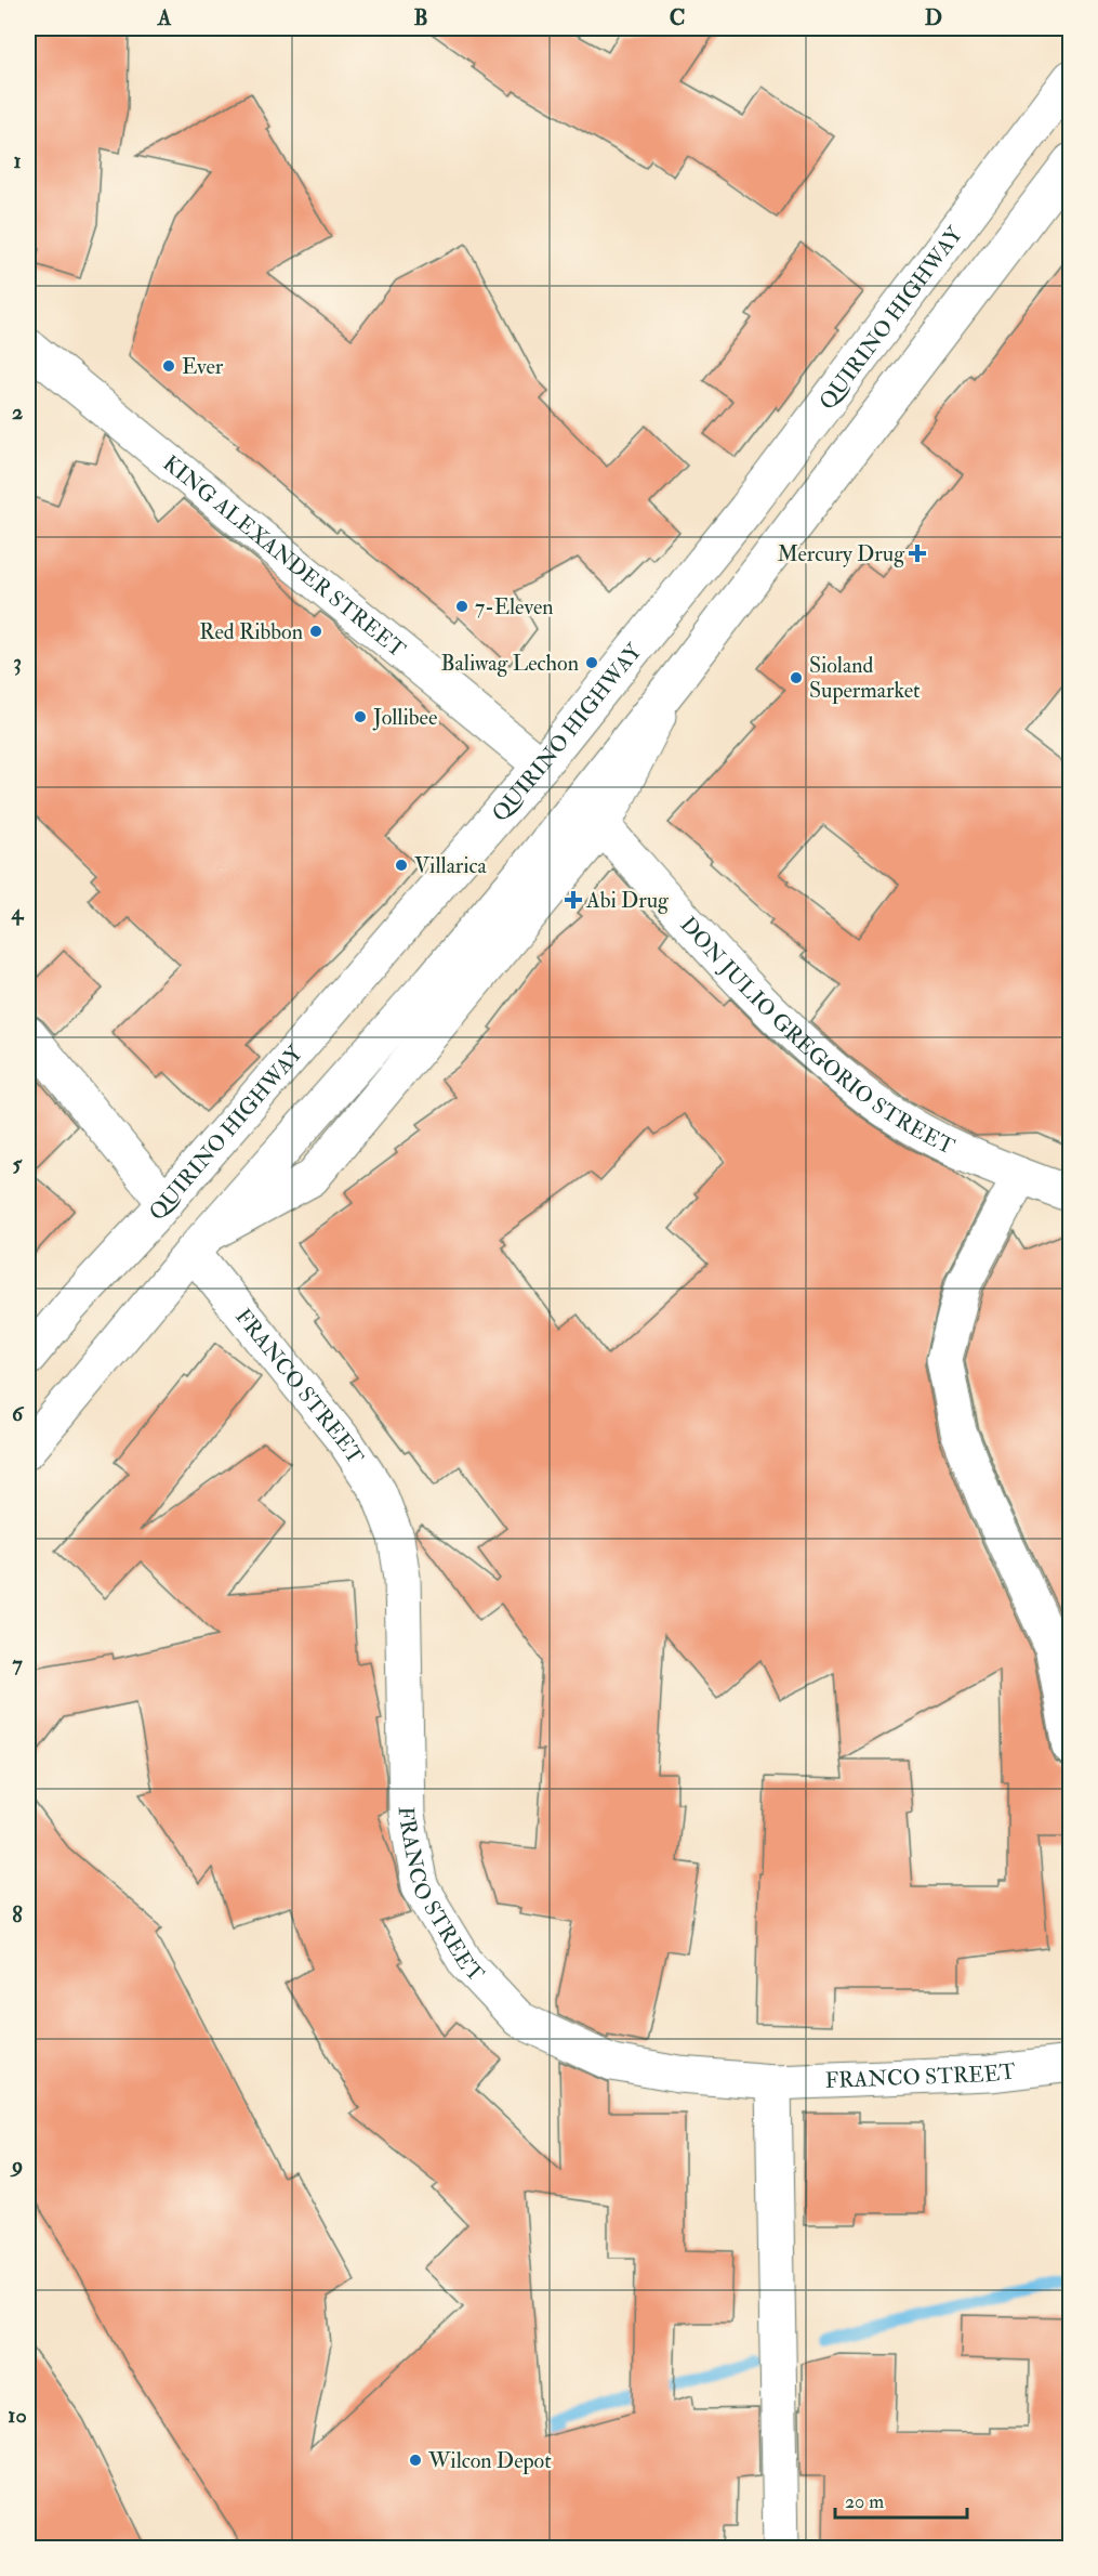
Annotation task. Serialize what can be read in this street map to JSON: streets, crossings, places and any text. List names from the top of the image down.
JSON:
{
  "streets": {
    "street": [
      "QUIRINO HIGHWAY",
      "KING ALEXANDER STREET",
      "DON JULIO GREGORIO STREET",
      "FRANCO STREET"
    ]
  },
  "crossings": [
    ["QUIRINO HIGHWAY", "KING ALEXANDER STREET"]
  ],
  "places": {
    "other": [
      "Ever",
      "7-Eleven",
      "Red Ribbon",
      "Baliwag Lechon",
      "Sioland Supermarket",
      "Jollibee",
      "Villarica",
      "Wilcon Depot"
    ],
    "health": ["Mercury Drug", "Abi Drug"]
  },
  "scale_bar": "20 m",
  "grid": {
    "columns": [
      "A",
      "B",
      "C",
      "D"
    ],
    "rows": [
      "1",
      "2",
      "3",
      "4",
      "5",
      "6",
      "7",
      "8",
      "9",
      "10"
    ]
  }
}
